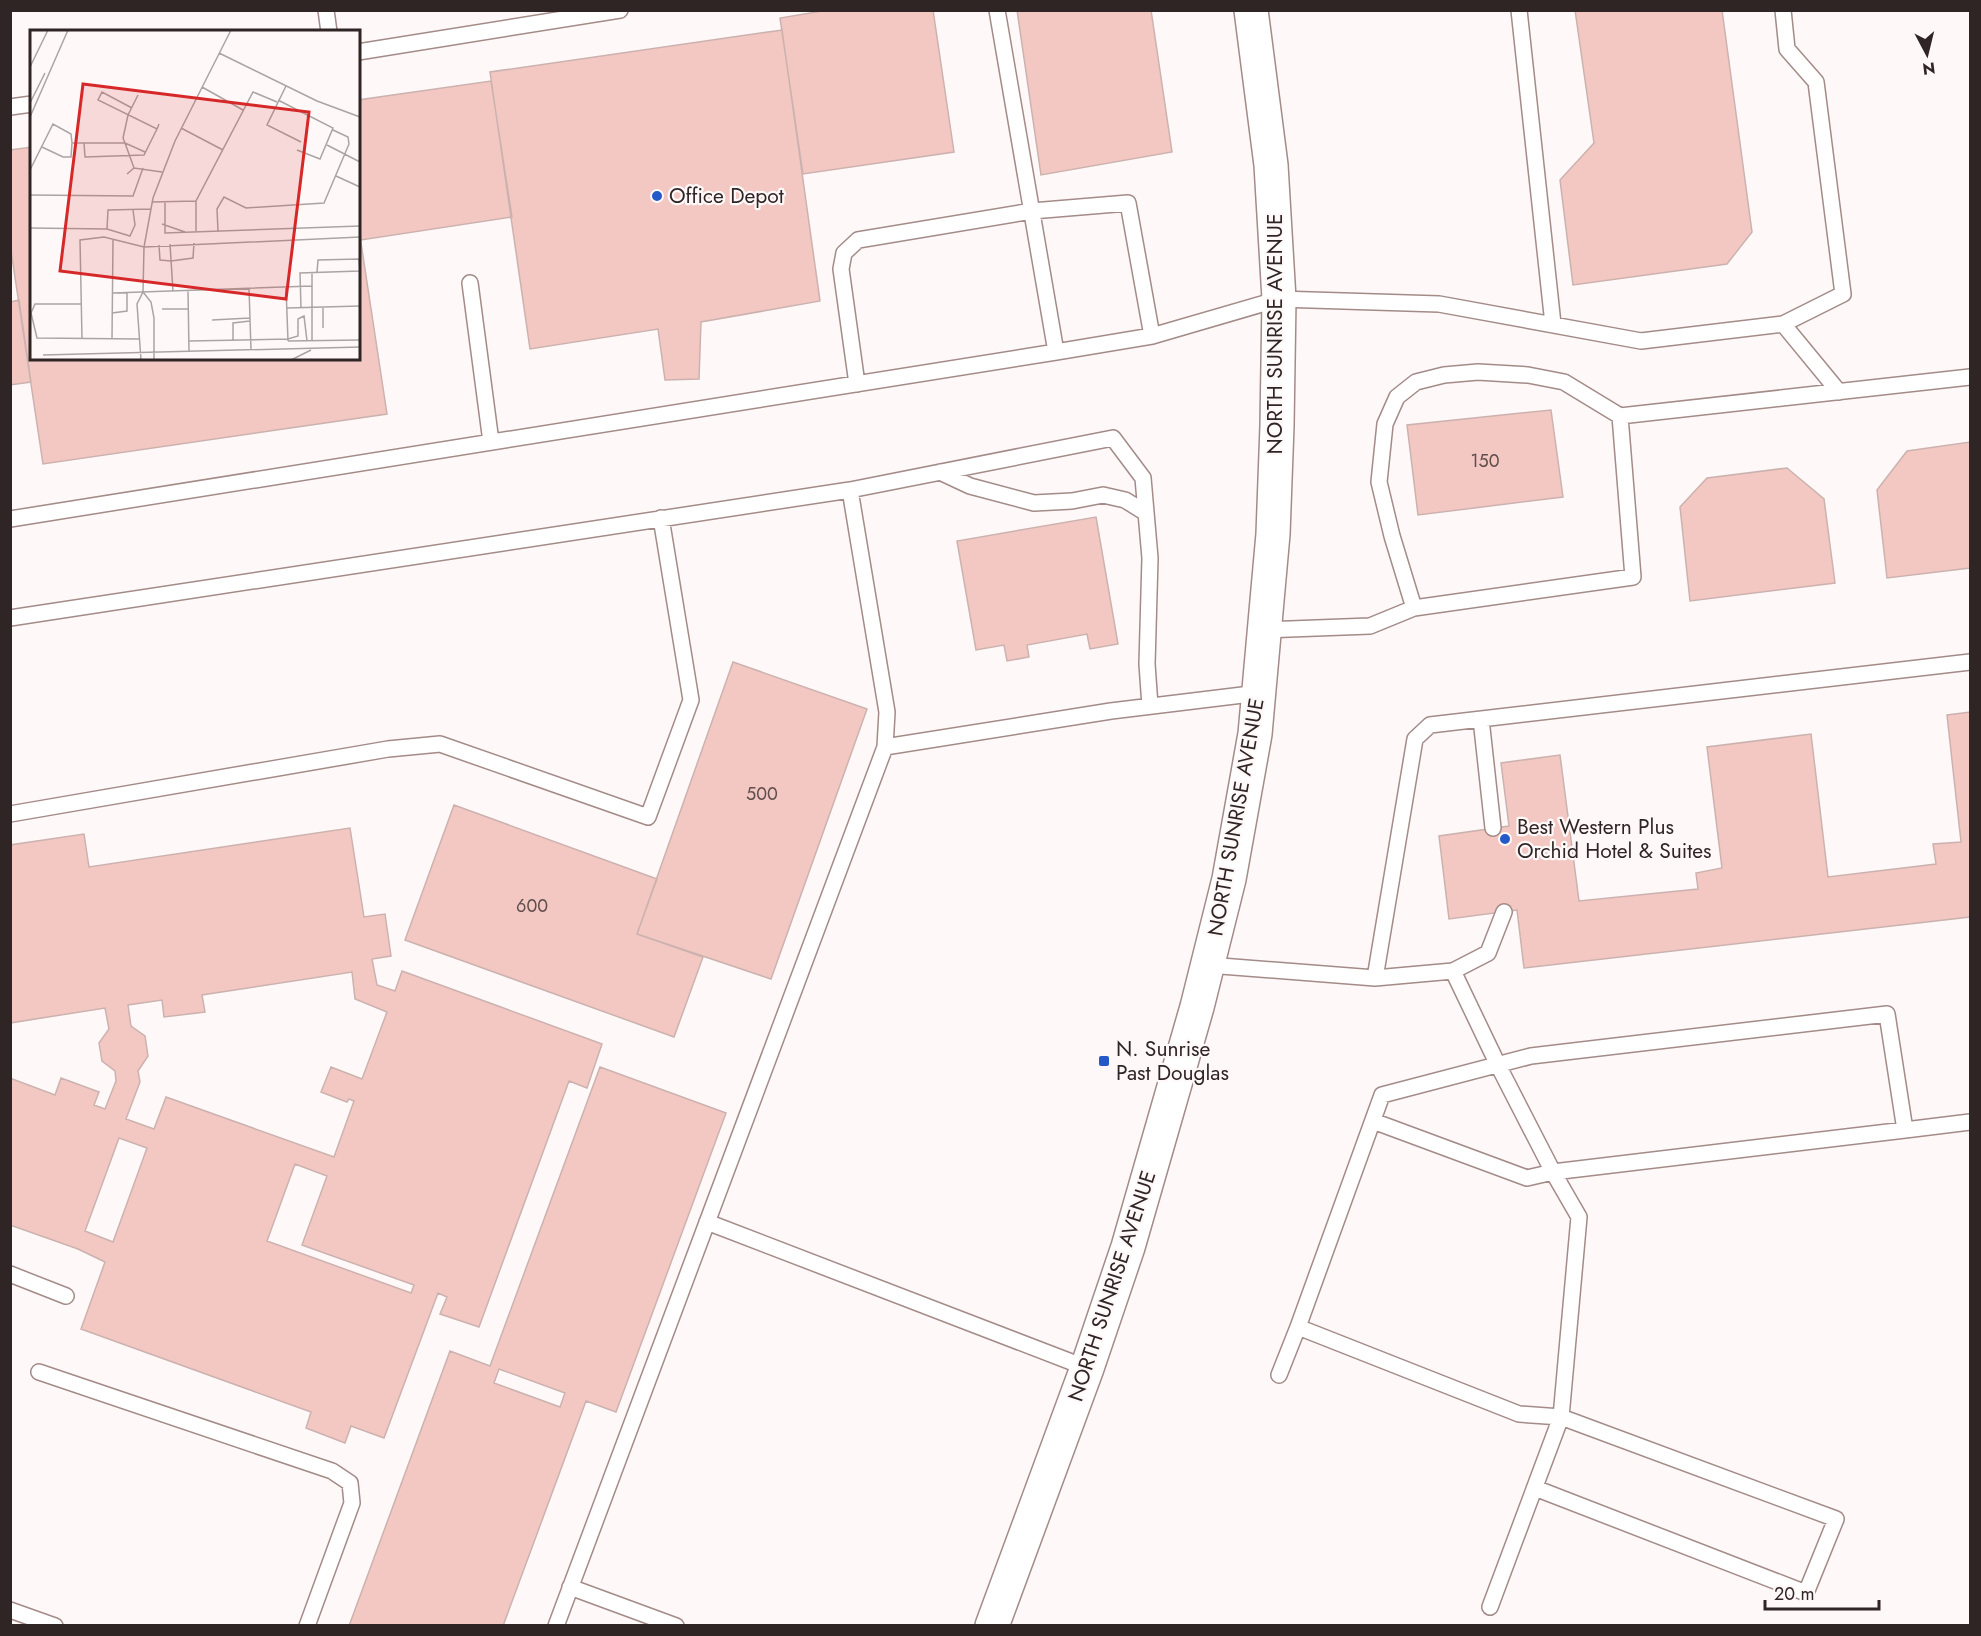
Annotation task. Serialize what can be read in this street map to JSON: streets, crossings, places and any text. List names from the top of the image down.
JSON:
{
  "streets": {
    "main road": ["NORTH SUNRISE AVENUE"]
  },
  "places": {
    "other": ["Office Depot", "Best Western Plus Orchid Hotel & Suites"],
    "transit": ["N. Sunrise Past Douglas"]
  },
  "house_numbers": ["150", "500", "600"],
  "scale_bar": "20 m",
  "north": "bottom"
}
